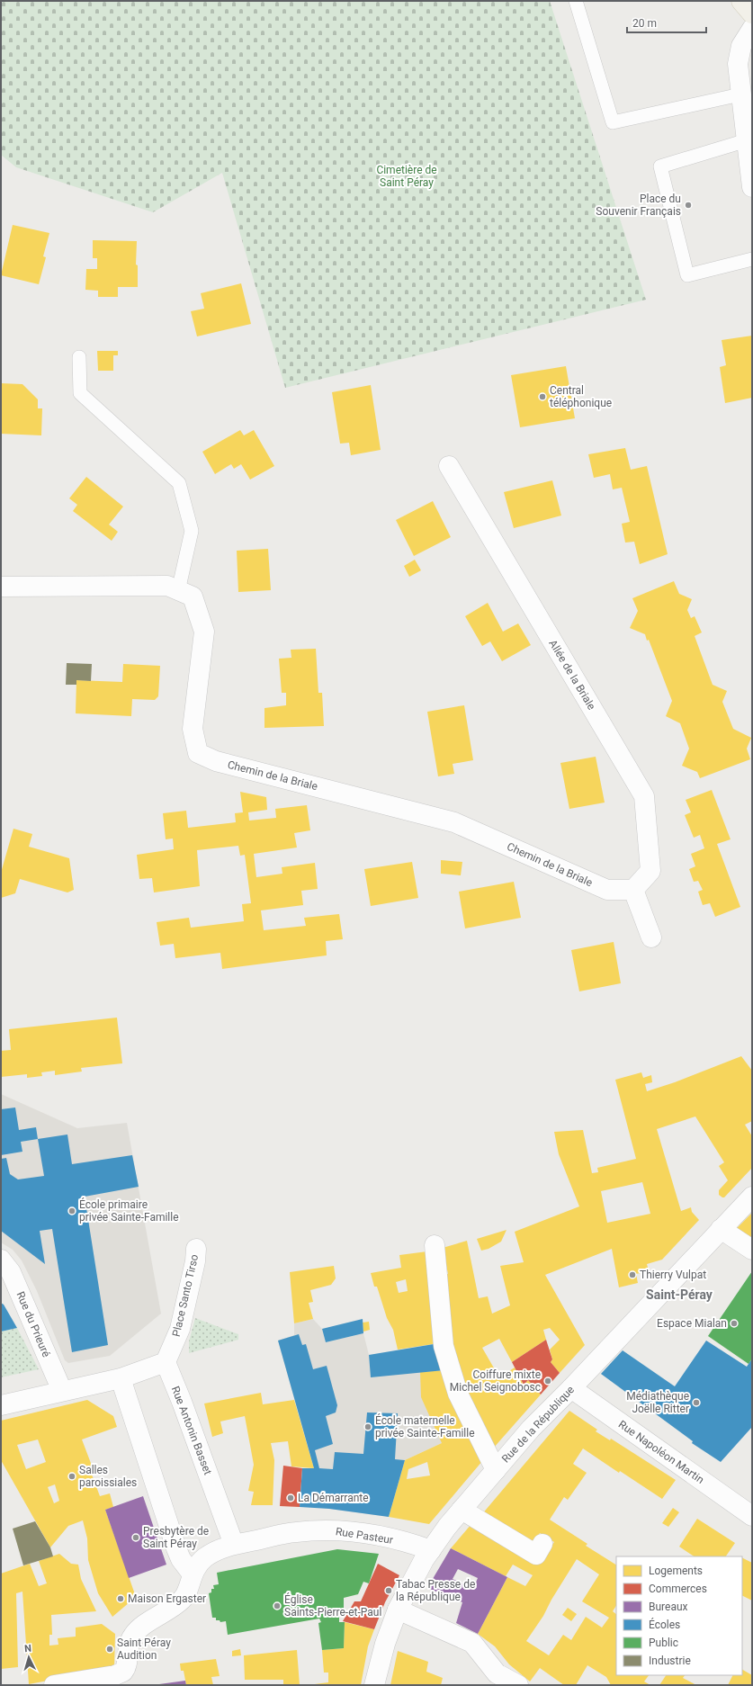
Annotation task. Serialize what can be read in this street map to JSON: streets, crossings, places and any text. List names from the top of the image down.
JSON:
{
  "streets": {
    "street": [
      "Allée de la Briale",
      "Chemin de la Briale",
      "Place Santo Tirso",
      "Rue du Prieuré",
      "Rue de la République",
      "Rue Antonin Basset",
      "Rue Napoléon Martin",
      "Rue Pasteur"
    ]
  },
  "crossings": [
    ["Allée de la Briale", "Chemin de la Briale"],
    ["Place Santo Tirso", "Rue Antonin Basset"],
    ["Rue de la République", "Rue Napoléon Martin"],
    ["Rue de la République", "Rue Pasteur"],
    ["Rue Antonin Basset", "Rue Pasteur"]
  ],
  "districts": ["Saint-Péray"],
  "parks": ["Cimetière de Saint Péray"],
  "places": [
    "Place du Souvenir Français",
    "Central téléphonique",
    "École primaire privée Sainte-Famille",
    "Thierry Vulpat",
    "Espace Mialan",
    "Coiffure mixte Michel Seignobosc",
    "Médiathèque Joëlle Ritter",
    "École maternelle privée Sainte-Famille",
    "Salles paroissiales",
    "La Démarrante",
    "Presbytère de Saint Péray",
    "Tabac Presse de la République",
    "Maison Ergaster",
    "Église Saints-Pierre-et-Paul",
    "Saint Péray Audition"
  ],
  "legend": [
    "Logements",
    "Commerces",
    "Bureaux",
    "Écoles",
    "Public",
    "Industrie"
  ],
  "scale_bar": "20 m",
  "north": "top"
}
